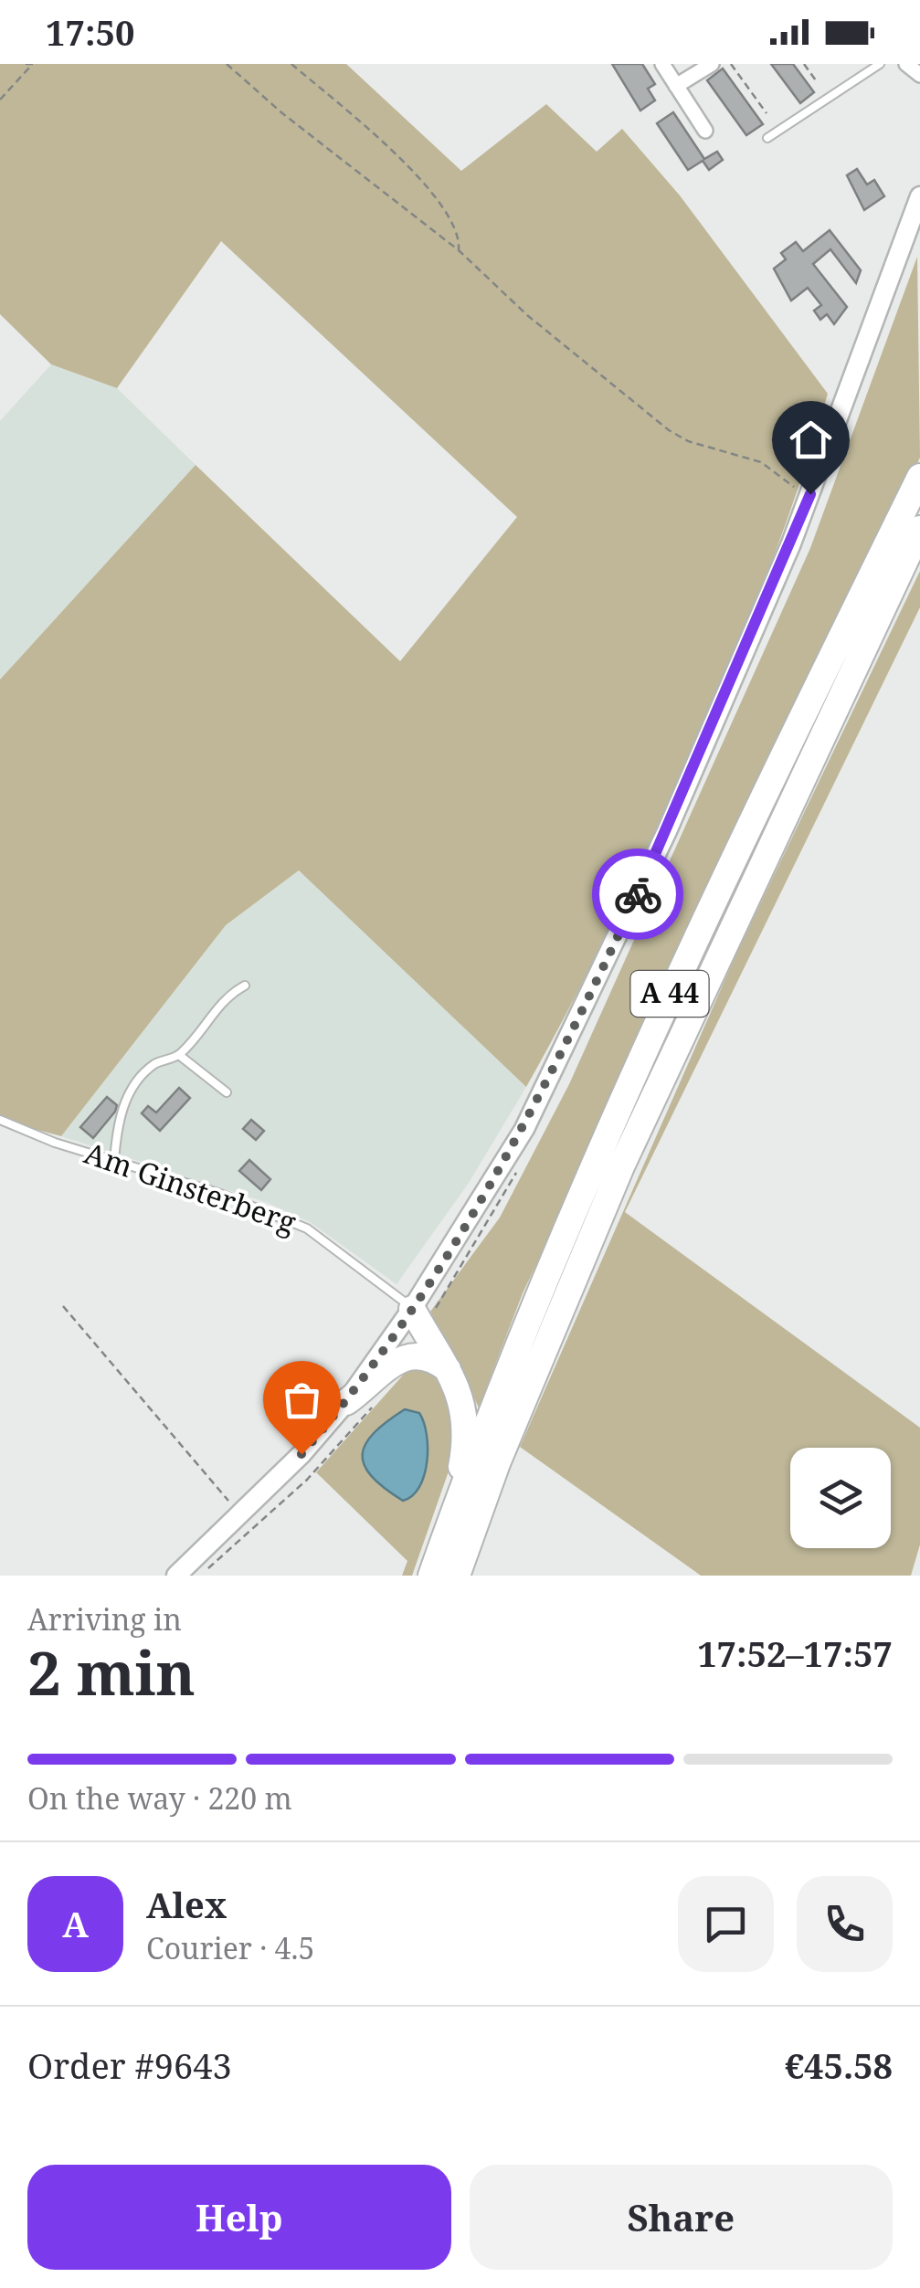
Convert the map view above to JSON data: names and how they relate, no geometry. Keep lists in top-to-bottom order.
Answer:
{
  "streets": {
    "highway": ["A 44"],
    "lane": ["Am Ginsterberg"]
  },
  "page": {
    "status": "17:50",
    "heading": ["2 min", "Arriving in", "17:52–17:57"],
    "panel": [
      "Alex",
      "Courier · 4.5",
      "Order #9643",
      "€45.58"
    ],
    "bar": "On the way · 220 m",
    "round": "A",
    "buttons": ["Help", "Share"]
  }
}
